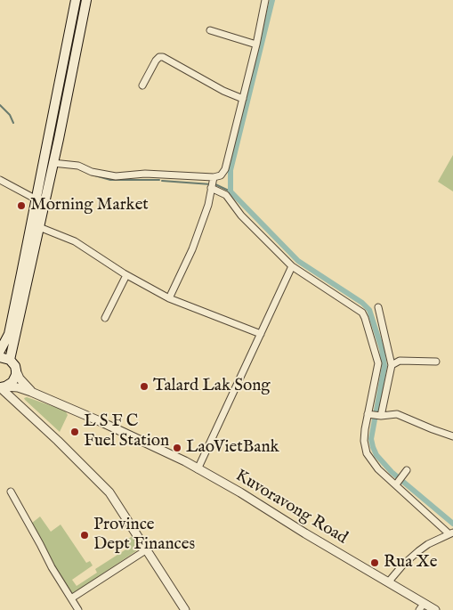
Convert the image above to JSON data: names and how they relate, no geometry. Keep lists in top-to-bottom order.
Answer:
{
  "streets": {
    "street": ["Kuvoravong Road"]
  },
  "places": [
    "Morning Market",
    "Talard Lak Song",
    "L S F C Fuel Station",
    "LaoVietBank",
    "Province Dept Finances",
    "Rua Xe"
  ]
}
